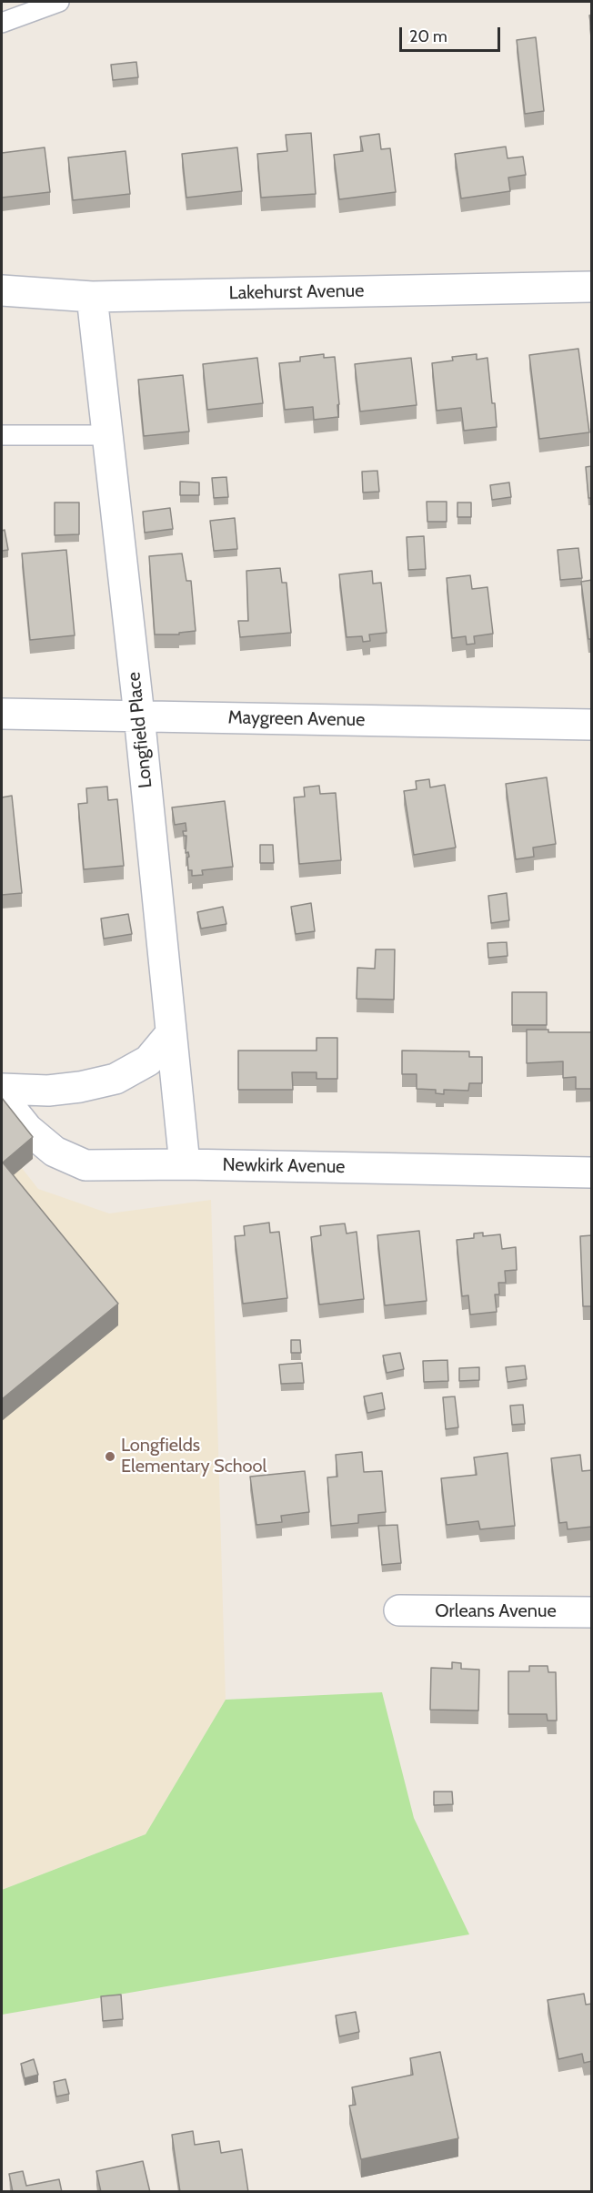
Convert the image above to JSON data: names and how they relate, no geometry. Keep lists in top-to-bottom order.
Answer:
{
  "streets": {
    "street": [
      "Lakehurst Avenue",
      "Maygreen Avenue",
      "Longfield Place",
      "Newkirk Avenue",
      "Orleans Avenue"
    ]
  },
  "crossings": [
    ["Lakehurst Avenue", "Longfield Place"],
    ["Maygreen Avenue", "Longfield Place"],
    ["Longfield Place", "Newkirk Avenue"]
  ],
  "places": ["Longfields Elementary School"],
  "scale_bar": "20 m"
}
